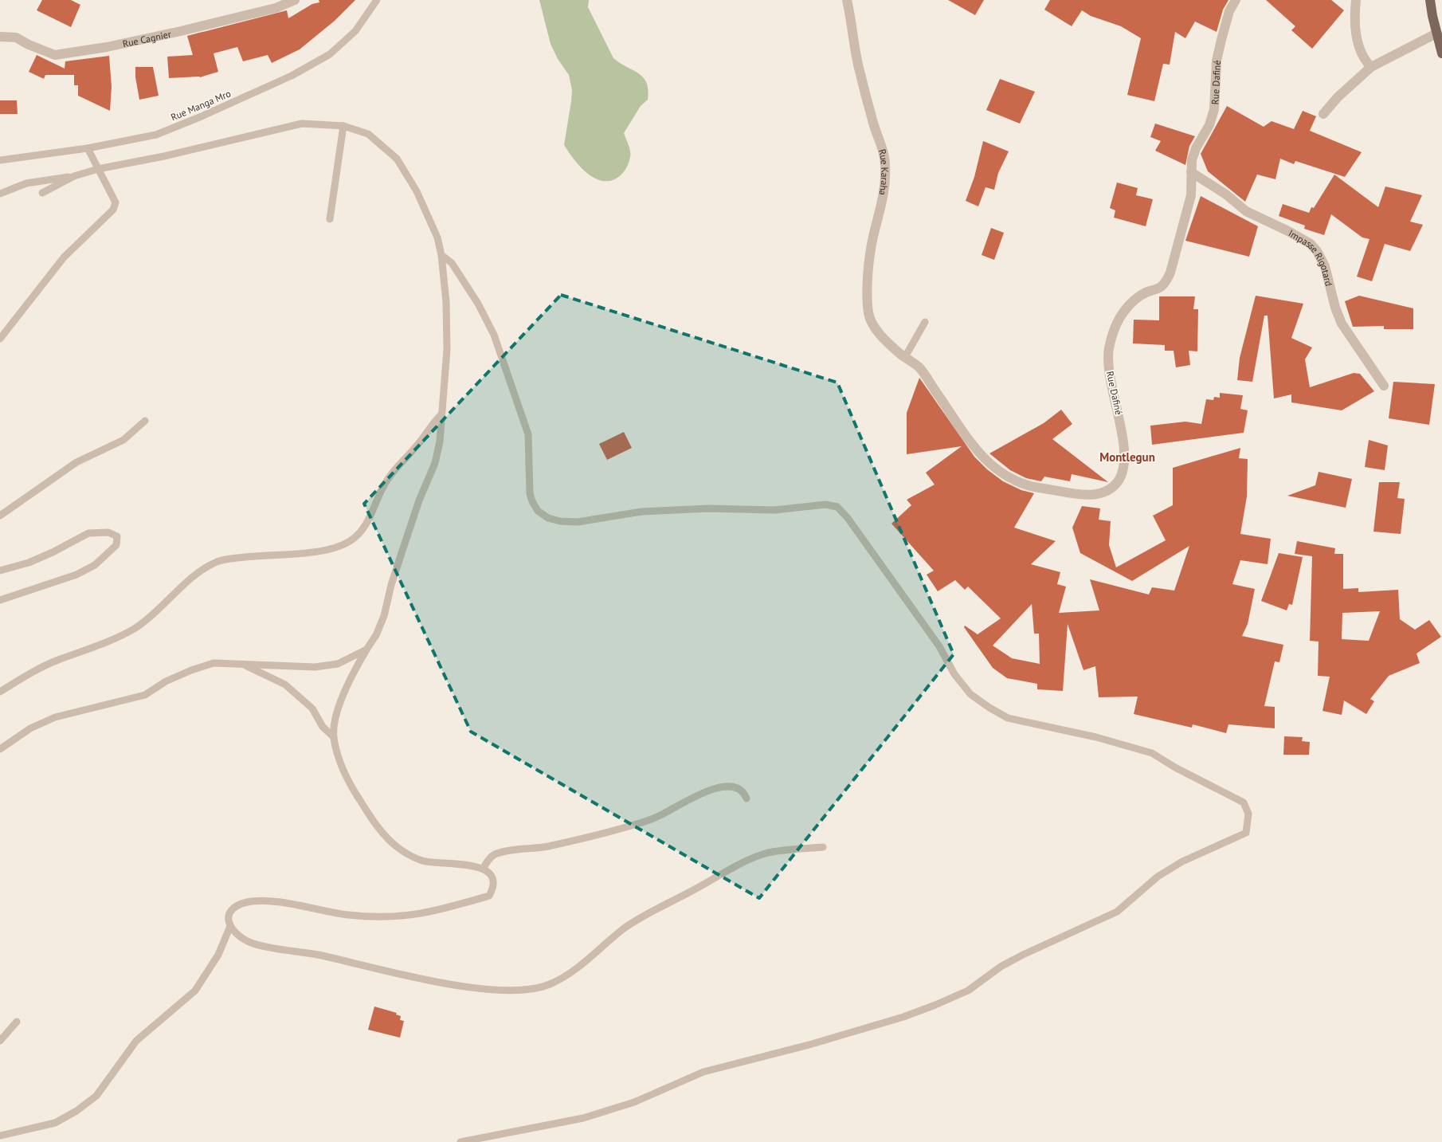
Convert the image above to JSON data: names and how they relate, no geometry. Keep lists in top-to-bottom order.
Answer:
{
  "streets": {
    "street": [
      "Rue Cagnier",
      "Rue Dafiné",
      "Rue Karaha",
      "Impasse Rigotard"
    ],
    "lane": ["Rue Manga Mro"]
  },
  "crossings": [
    ["Rue Dafiné", "Rue Karaha"],
    ["Rue Dafiné", "Impasse Rigotard"]
  ],
  "districts": ["Montlegun"]
}
